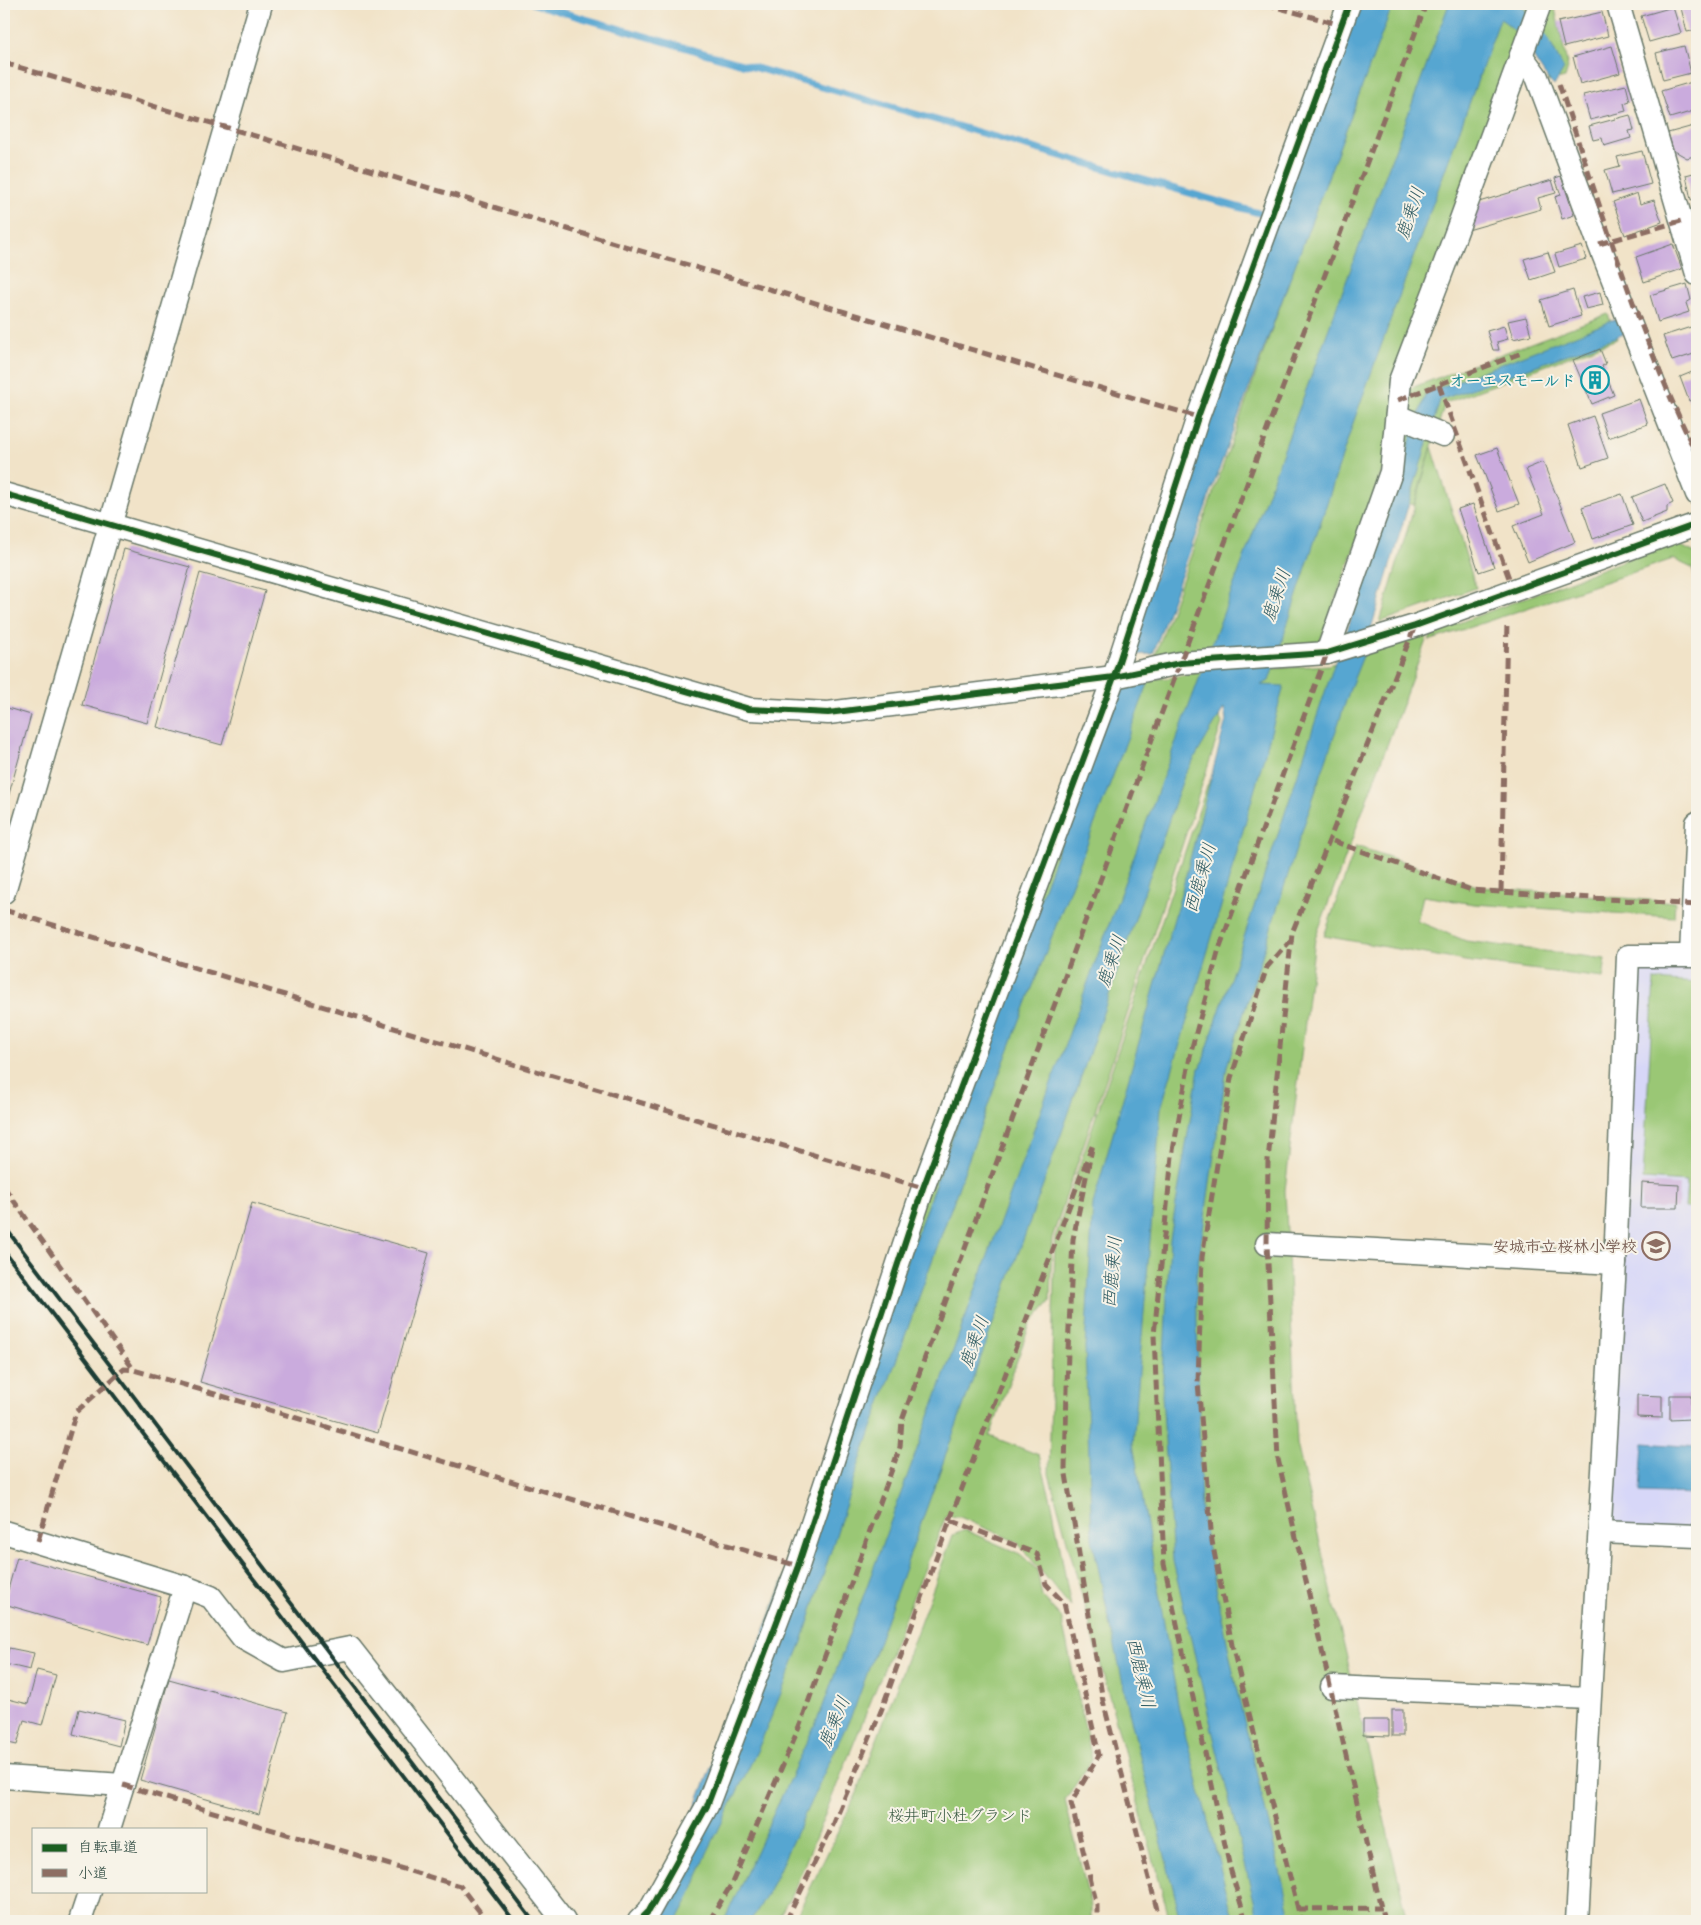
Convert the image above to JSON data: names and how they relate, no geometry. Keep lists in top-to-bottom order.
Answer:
{
  "water": ["鹿乗川", "西鹿乗川"],
  "parks": ["桜井町小杜グランド"],
  "places": {
    "building": ["オーエスモールド"],
    "school or university": ["安城市立桜林小学校"]
  },
  "legend": ["自転車道", "小道"]
}
